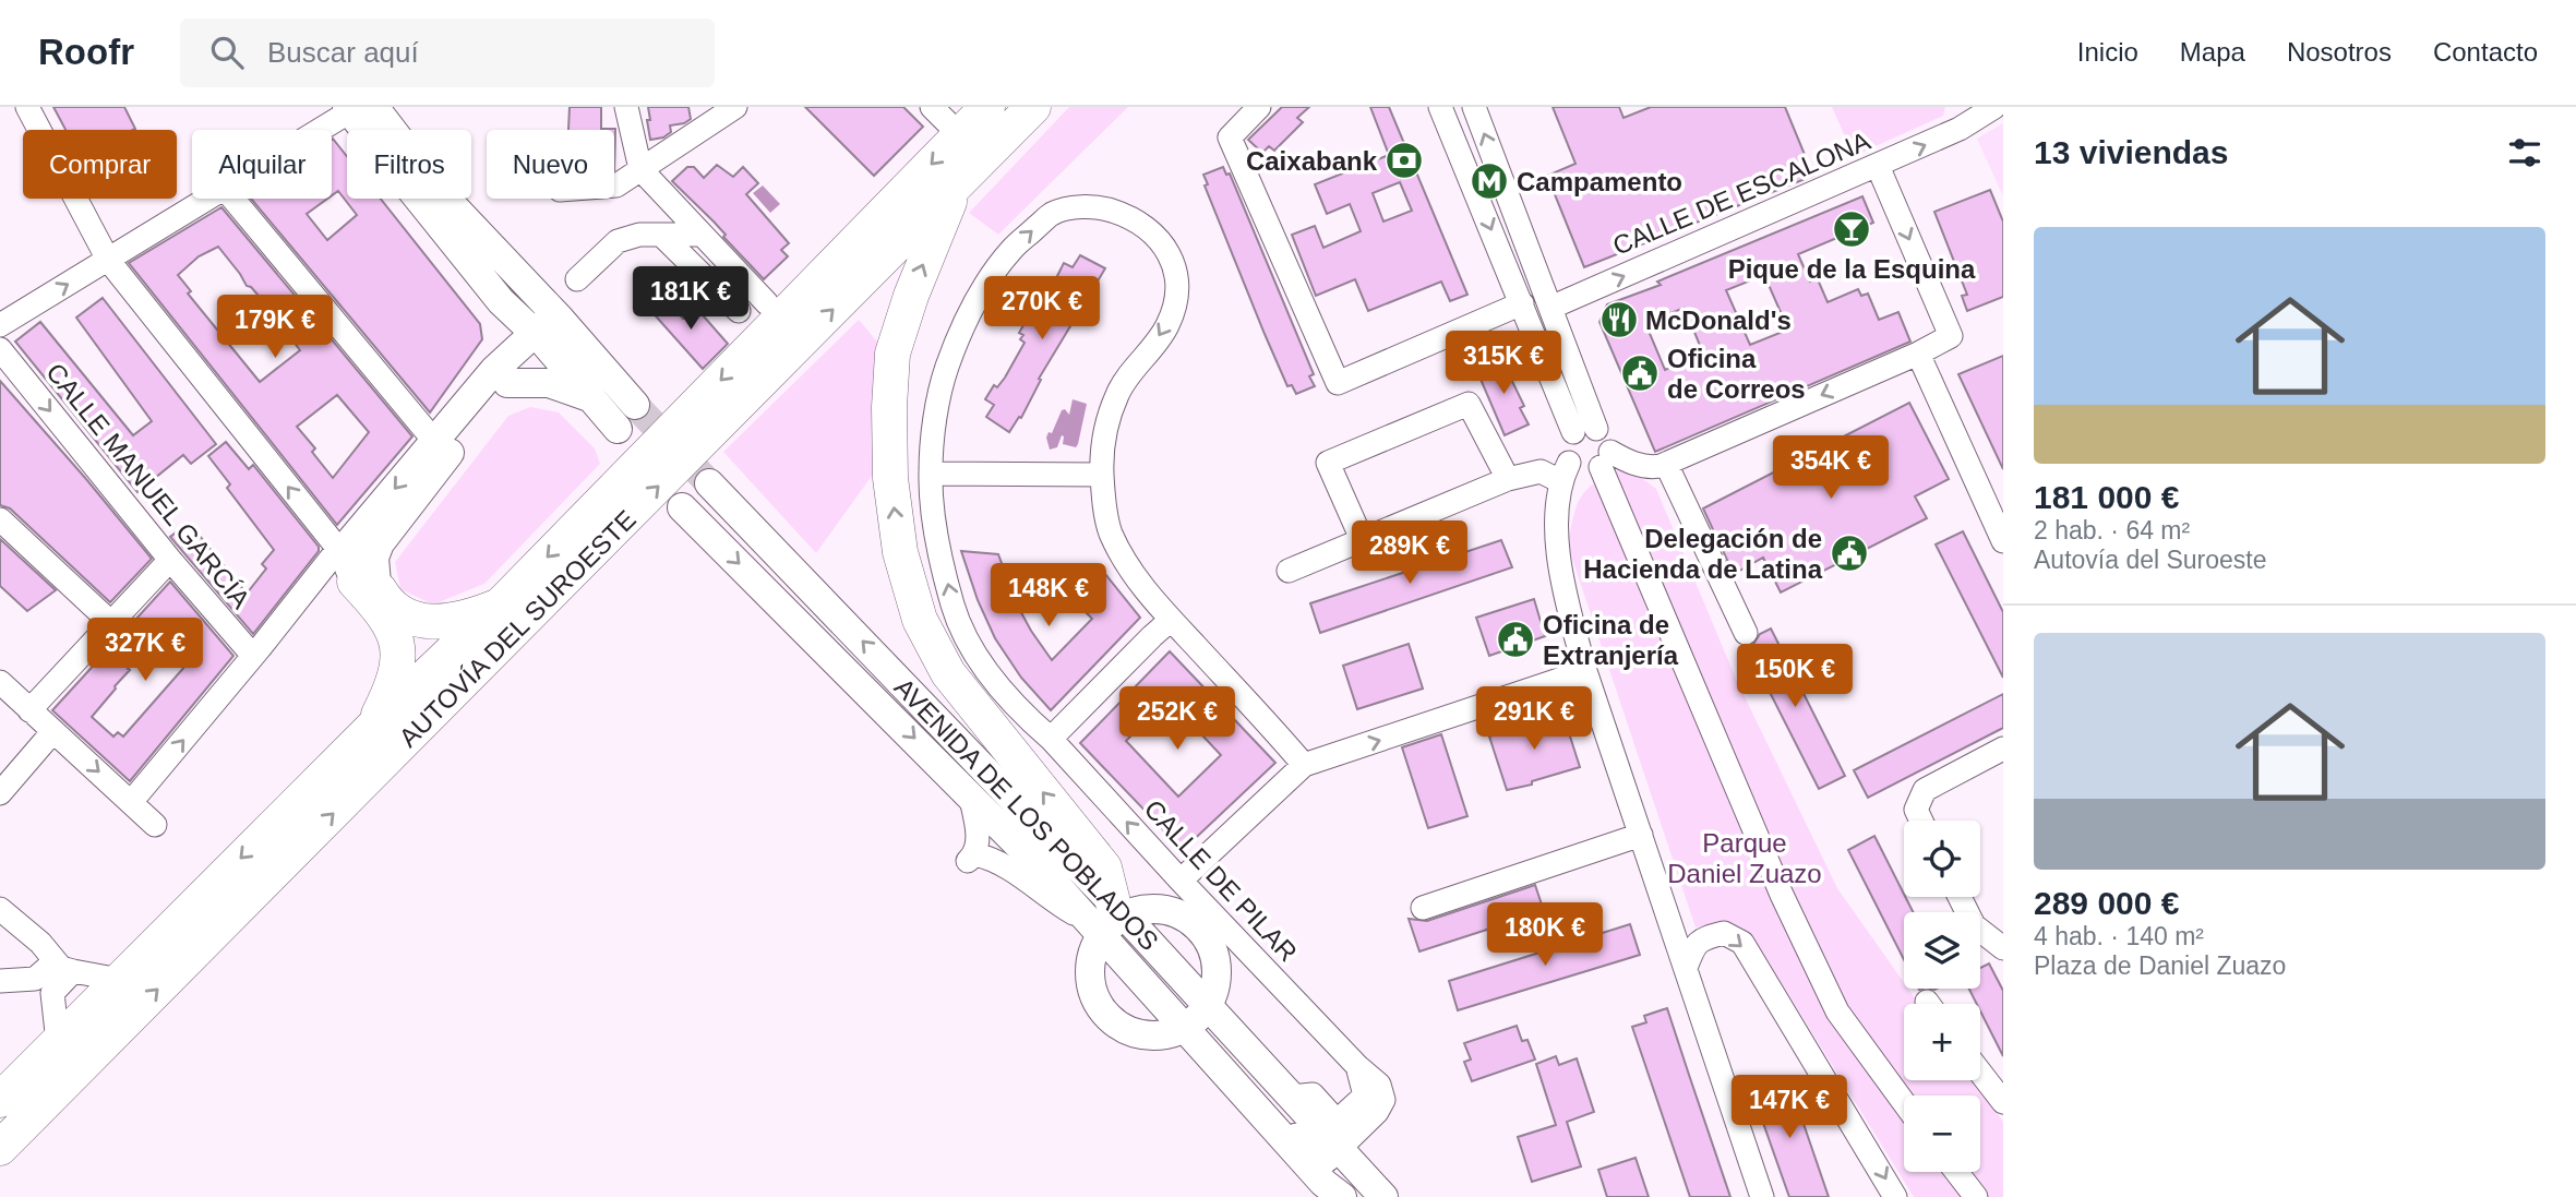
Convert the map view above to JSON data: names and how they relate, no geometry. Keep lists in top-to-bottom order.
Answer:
{
  "streets": {
    "highway": ["AUTOVÍA DEL SUROESTE"],
    "main road": ["AVENIDA DE LOS POBLADOS"],
    "street": ["CALLE DE ESCALONA", "CALLE MANUEL GARCÍA", "CALLE DE PILAR"]
  },
  "crossings": [
    ["AVENIDA DE LOS POBLADOS", "CALLE DE PILAR"]
  ],
  "parks": ["Parque Daniel Zuazo"],
  "places": {
    "bank": ["Caixabank"],
    "metro station": ["Campamento"],
    "bar": ["Pique de la Esquina"],
    "restaurant": ["McDonald's"],
    "public building": ["Oficina de Correos", "Delegación de Hacienda de Latina", "Oficina de Extranjería"]
  },
  "page": {
    "header": "Roofr",
    "search": "Buscar aquí",
    "nav": [
      "Inicio",
      "Mapa",
      "Nosotros",
      "Contacto"
    ],
    "heading": "13 viviendas",
    "chip": [
      "Comprar",
      "Alquilar",
      "Filtros",
      "Nuevo"
    ],
    "list": [
      {
        "name": "181 000 €",
        "note": "2 hab. · 64 m² · Autovía del Suroeste"
      },
      {
        "name": "289 000 €",
        "note": "4 hab. · 140 m² · Plaza de Daniel Zuazo"
      }
    ],
    "price": [
      "181K €",
      "270K €",
      "179K €",
      "315K €",
      "354K €",
      "289K €",
      "148K €",
      "327K €",
      "150K €",
      "252K €",
      "291K €",
      "180K €",
      "147K €"
    ],
    "map_buttons": ["+", "−"]
  }
}
